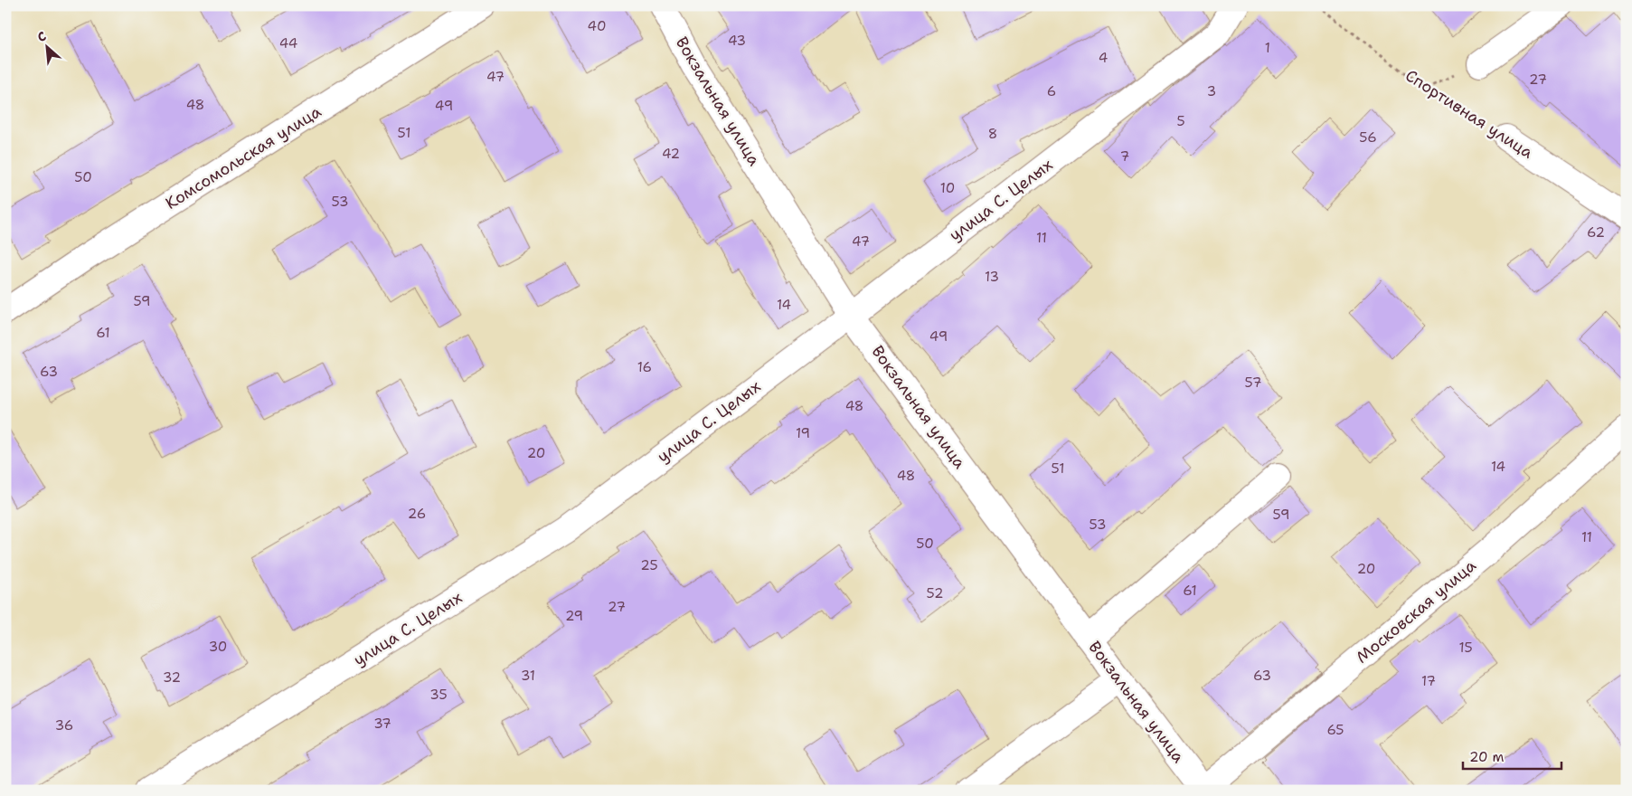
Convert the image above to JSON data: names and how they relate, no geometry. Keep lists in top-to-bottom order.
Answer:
{
  "streets": {
    "street": [
      "Вокзальная улица",
      "Спортивная улица",
      "Комсомольская улица",
      "улица С. Целых",
      "Московская улица"
    ]
  },
  "crossings": [
    ["Вокзальная улица", "улица С. Целых"],
    ["Вокзальная улица", "Московская улица"]
  ],
  "house_numbers": [
    "40",
    "43",
    "44",
    "1",
    "4",
    "47",
    "27",
    "6",
    "3",
    "48",
    "49",
    "5",
    "51",
    "8",
    "56",
    "42",
    "7",
    "50",
    "10",
    "53",
    "62",
    "11",
    "47",
    "13",
    "59",
    "14",
    "61",
    "49",
    "16",
    "63",
    "57",
    "48",
    "19",
    "20",
    "14",
    "51",
    "48",
    "26",
    "59",
    "53",
    "11",
    "50",
    "25",
    "20",
    "61",
    "52",
    "27",
    "29",
    "30",
    "15",
    "31",
    "63",
    "32",
    "17",
    "35",
    "37",
    "36",
    "65"
  ],
  "scale_bar": "20 m",
  "north": "top left"
}
